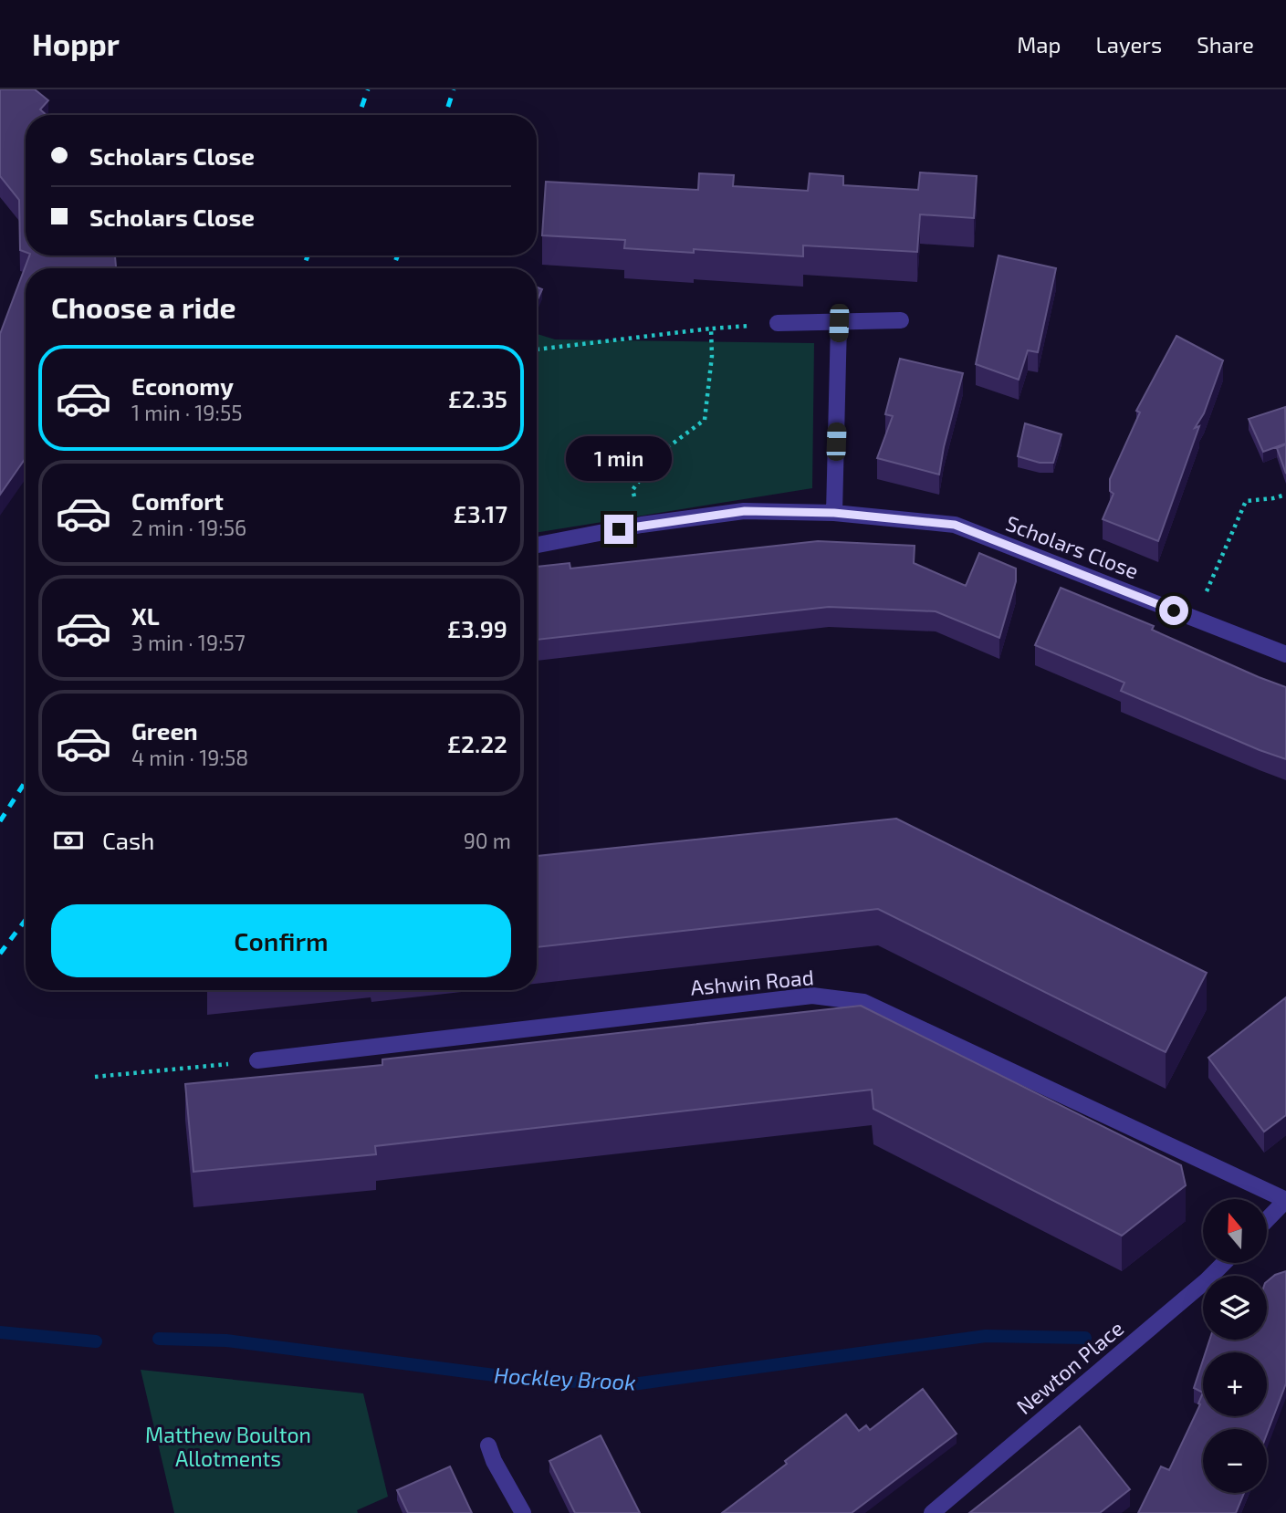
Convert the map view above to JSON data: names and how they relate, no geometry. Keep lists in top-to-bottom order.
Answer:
{
  "streets": {
    "street": ["Scholars Close", "Ashwin Road", "Newton Place"]
  },
  "water": ["Hockley Brook"],
  "parks": ["Matthew Boulton Allotments"],
  "north": "top",
  "page": {
    "header": "Hoppr",
    "nav": ["Map", "Layers", "Share"],
    "banner": ["Scholars Close", "Scholars Close"],
    "heading": "Choose a ride",
    "list": [
      {
        "name": "Economy",
        "note": "1 min · 19:55",
        "value": "£2.35"
      },
      {
        "name": "Comfort",
        "note": "2 min · 19:56",
        "value": "£3.17"
      },
      {
        "name": "XL",
        "note": "3 min · 19:57",
        "value": "£3.99"
      },
      {
        "name": "Green",
        "note": "4 min · 19:58",
        "value": "£2.22"
      }
    ],
    "bubble": "1 min",
    "pay": ["Cash", "90 m"],
    "buttons": "Confirm",
    "map_buttons": ["+", "−"]
  }
}
